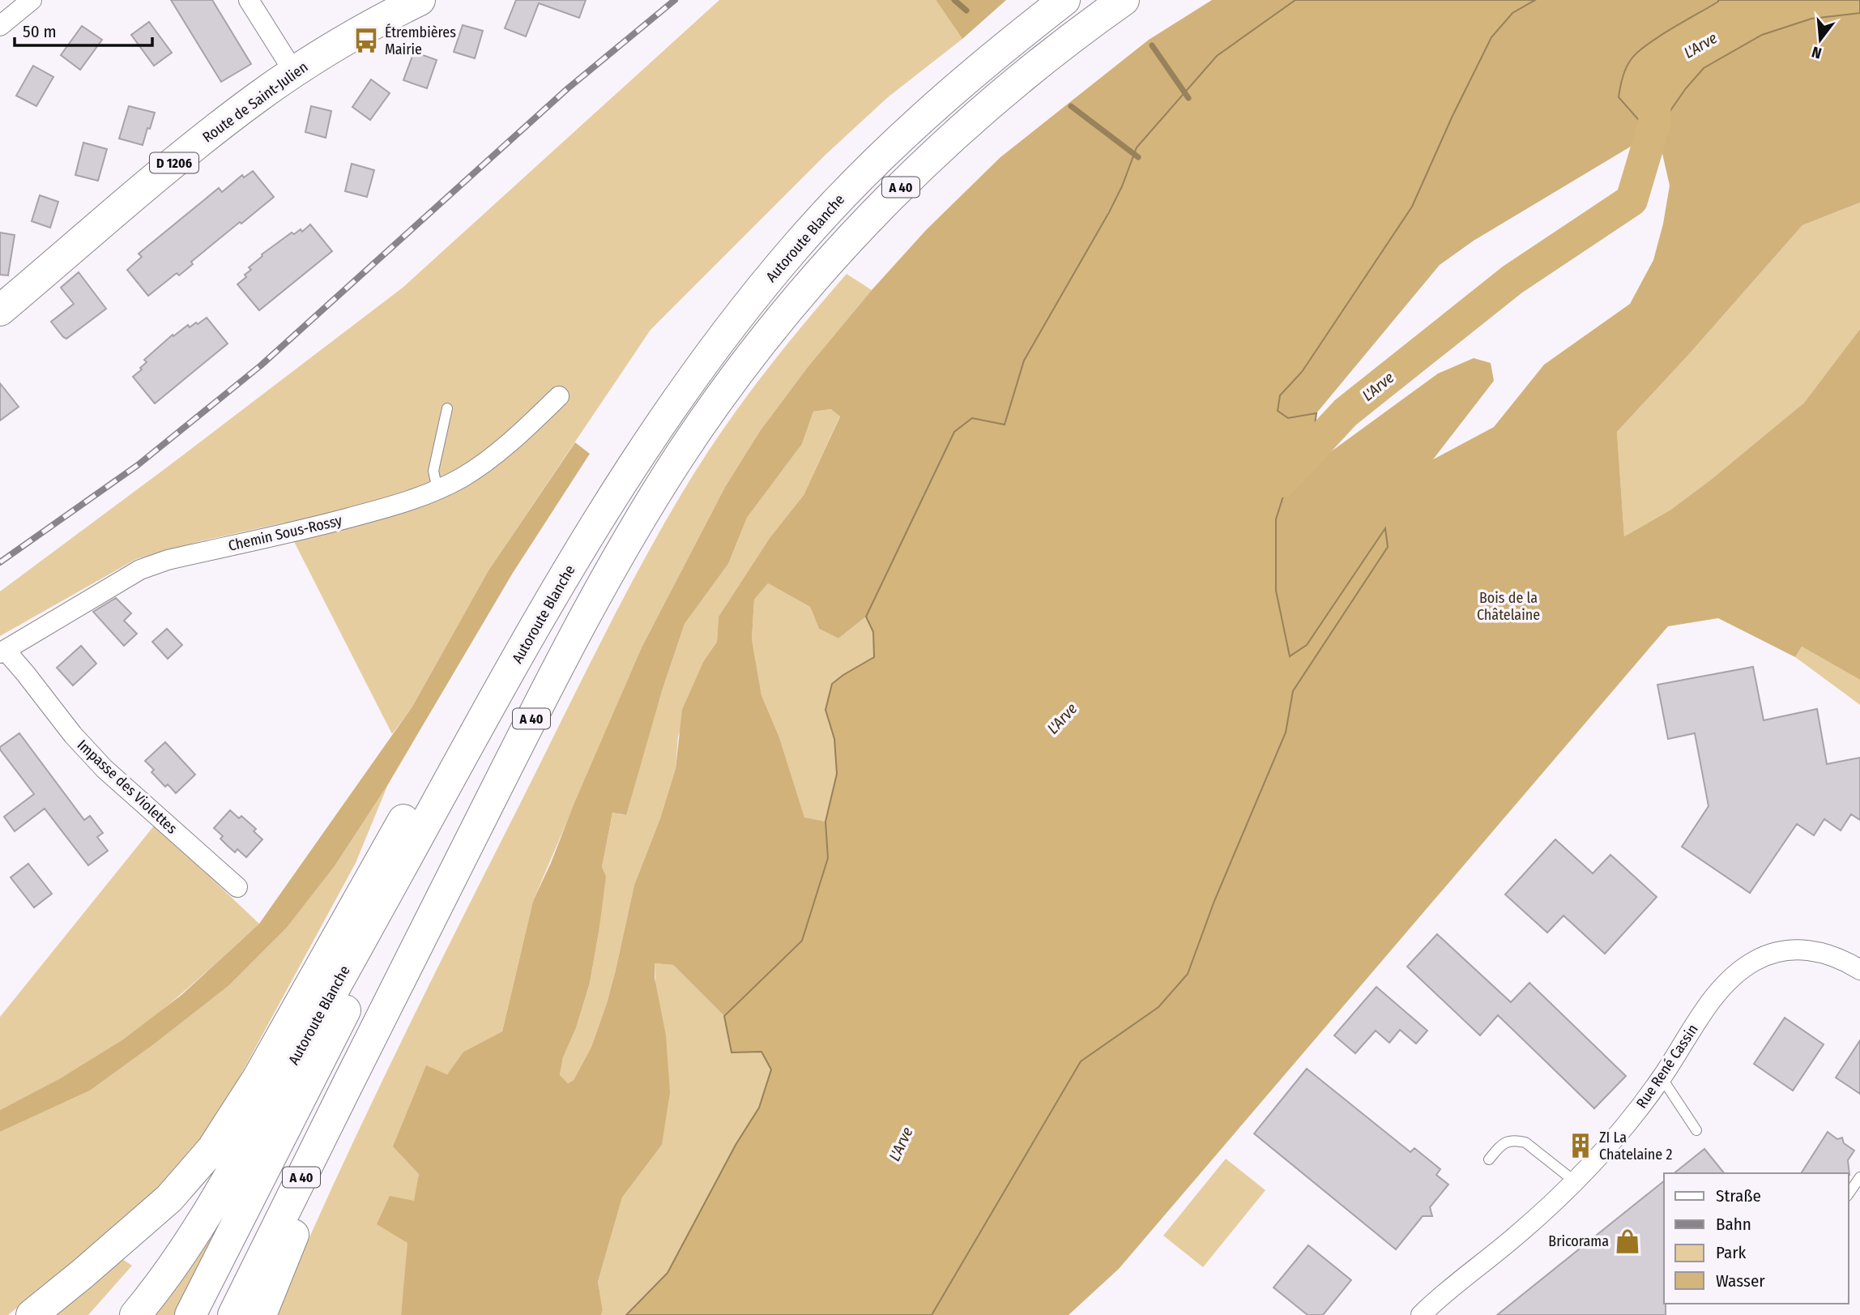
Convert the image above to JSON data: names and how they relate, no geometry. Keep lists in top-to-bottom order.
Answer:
{
  "streets": {
    "main road": [
      "Route de Saint-Julien",
      "D 1206",
      "A 40",
      "Autoroute Blanche"
    ],
    "street": ["Chemin Sous-Rossy", "Impasse des Violettes", "Rue René Cassin"]
  },
  "crossings": [
    ["Chemin Sous-Rossy", "Impasse des Violettes"]
  ],
  "water": ["L'Arve"],
  "parks": ["Bois de la Châtelaine"],
  "places": {
    "bus stop": ["Étrembières Mairie"],
    "building": ["ZI La Chatelaine 2"],
    "shop": ["Bricorama"]
  },
  "legend": [
    "Straße",
    "Bahn",
    "Park",
    "Wasser"
  ],
  "scale_bar": "50 m",
  "north": "bottom"
}
